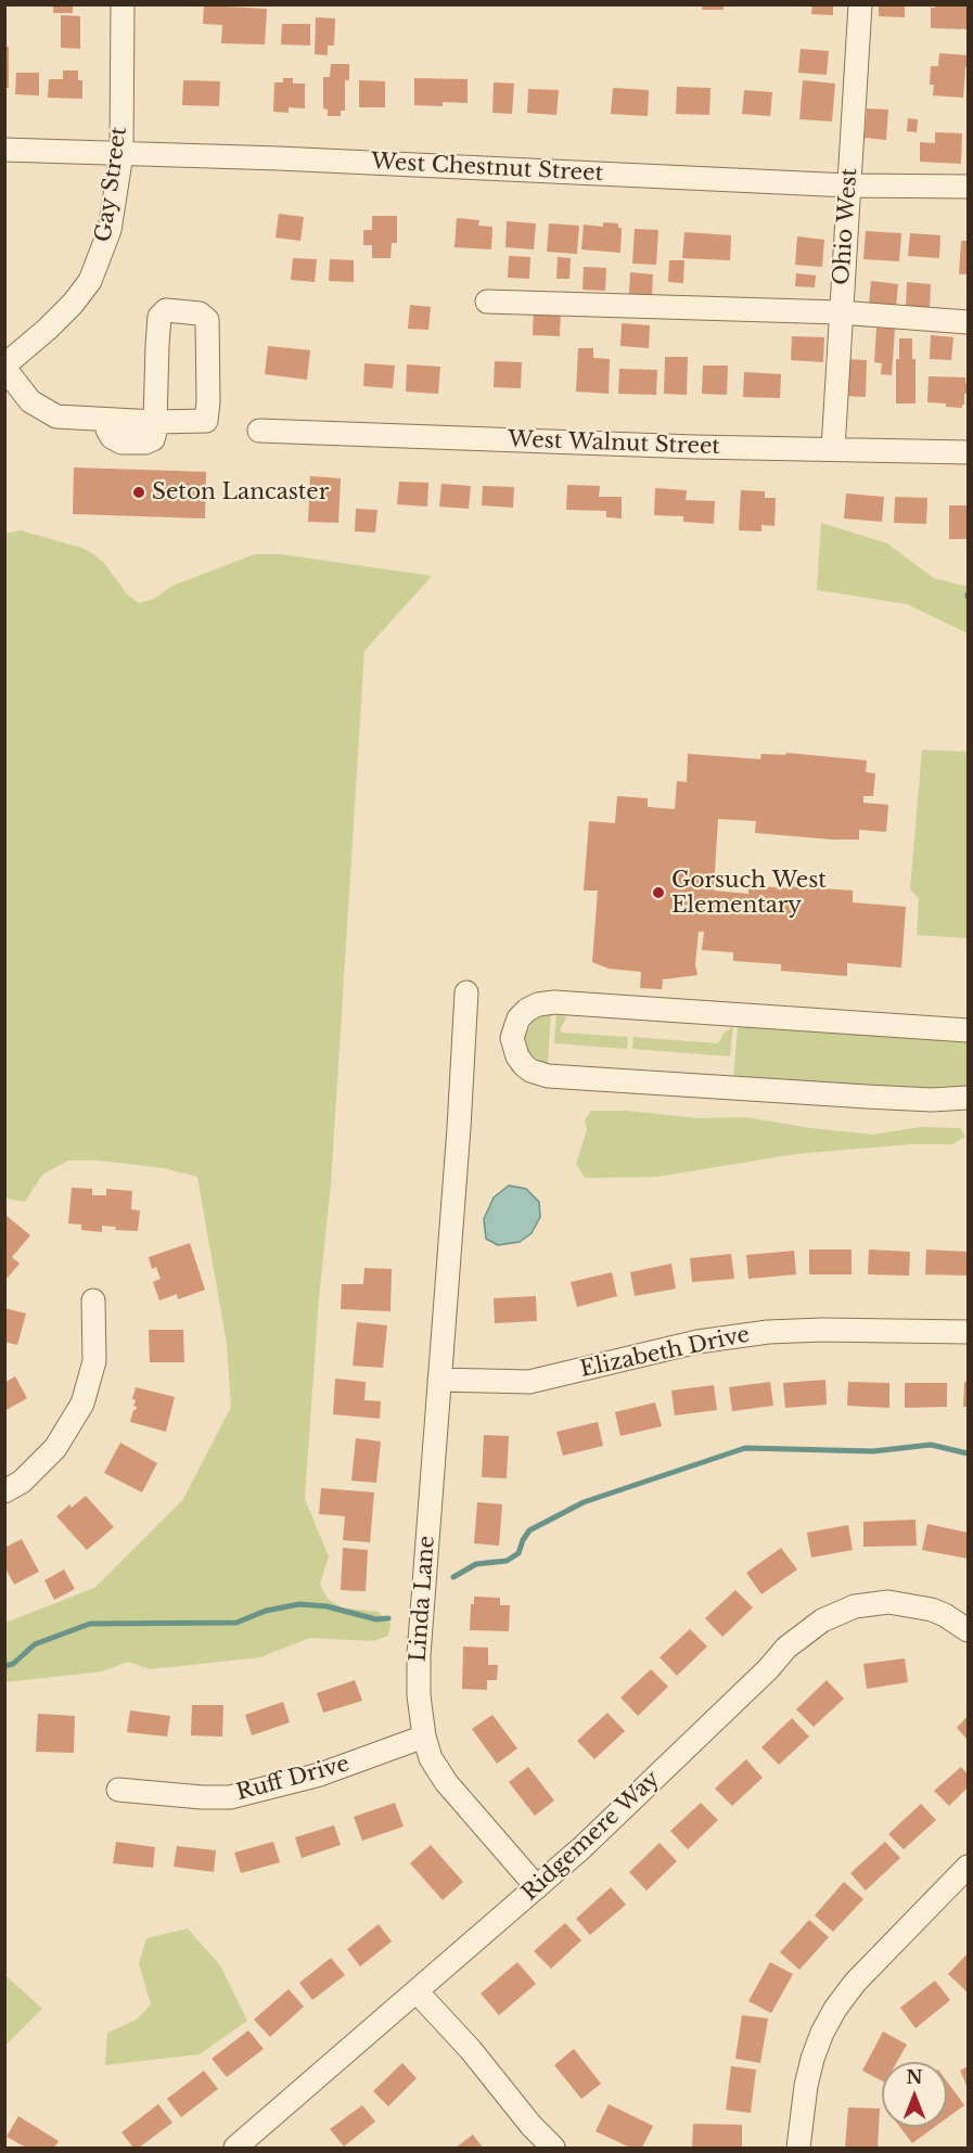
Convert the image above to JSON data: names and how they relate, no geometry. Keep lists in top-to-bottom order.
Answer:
{
  "streets": {
    "street": [
      "West Chestnut Street",
      "Gay Street",
      "Ohio West",
      "West Walnut Street",
      "Elizabeth Drive",
      "Linda Lane",
      "Ruff Drive",
      "Ridgemere Way"
    ]
  },
  "crossings": [
    ["West Chestnut Street", "Gay Street"],
    ["West Chestnut Street", "Ohio West"],
    ["Ohio West", "West Walnut Street"],
    ["Elizabeth Drive", "Linda Lane"],
    ["Linda Lane", "Ruff Drive"],
    ["Linda Lane", "Ridgemere Way"]
  ],
  "places": ["Seton Lancaster", "Gorsuch West Elementary"],
  "north": "top"
}
